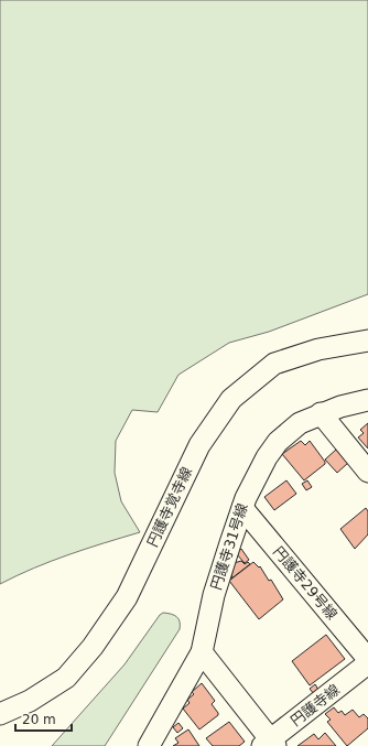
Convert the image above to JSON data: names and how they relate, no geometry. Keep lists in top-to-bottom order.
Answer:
{
  "streets": {
    "street": [
      "円護寺覚寺線",
      "円護寺31号線",
      "円護寺29号線",
      "円護寺線"
    ]
  },
  "crossings": [
    ["円護寺31号線", "円護寺29号線"]
  ],
  "scale_bar": "20 m"
}
